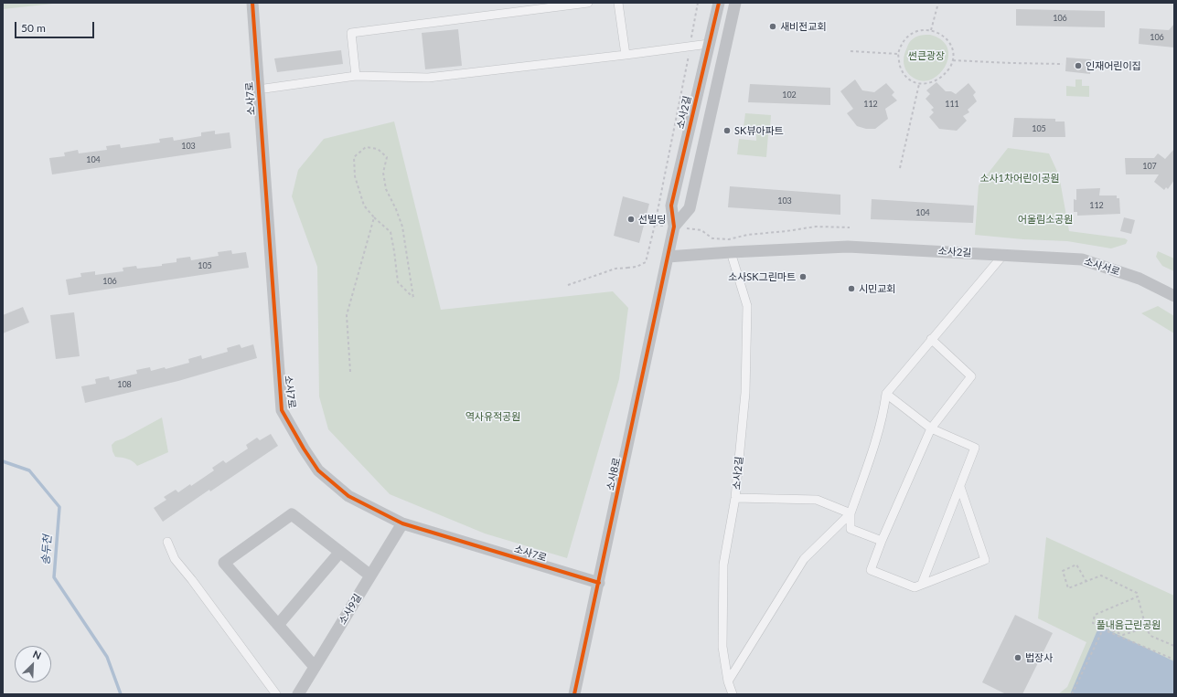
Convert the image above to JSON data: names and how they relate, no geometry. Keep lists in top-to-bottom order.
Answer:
{
  "streets": {
    "street": [
      "소사7로",
      "소사2길",
      "소사서로",
      "소사8로",
      "소사9길"
    ]
  },
  "crossings": [
    ["소사7로", "소사8로"],
    ["소사7로", "소사9길"],
    ["소사2길", "소사서로"],
    ["소사2길", "소사8로"]
  ],
  "water": ["송두천"],
  "parks": [
    "썬큰광장",
    "소사1차어린이공원",
    "어울림소공원",
    "역사유적공원",
    "풀내음근린공원"
  ],
  "places": [
    "새비전교회",
    "인재어린이집",
    "SK뷰아파트",
    "선빌딩",
    "소사SK그린마트",
    "시민교회",
    "법장사"
  ],
  "house_numbers": [
    "106",
    "106",
    "102",
    "112",
    "111",
    "105",
    "103",
    "104",
    "107",
    "103",
    "112",
    "104",
    "105",
    "106",
    "108"
  ],
  "scale_bar": "50 m",
  "north": "top right"
}
